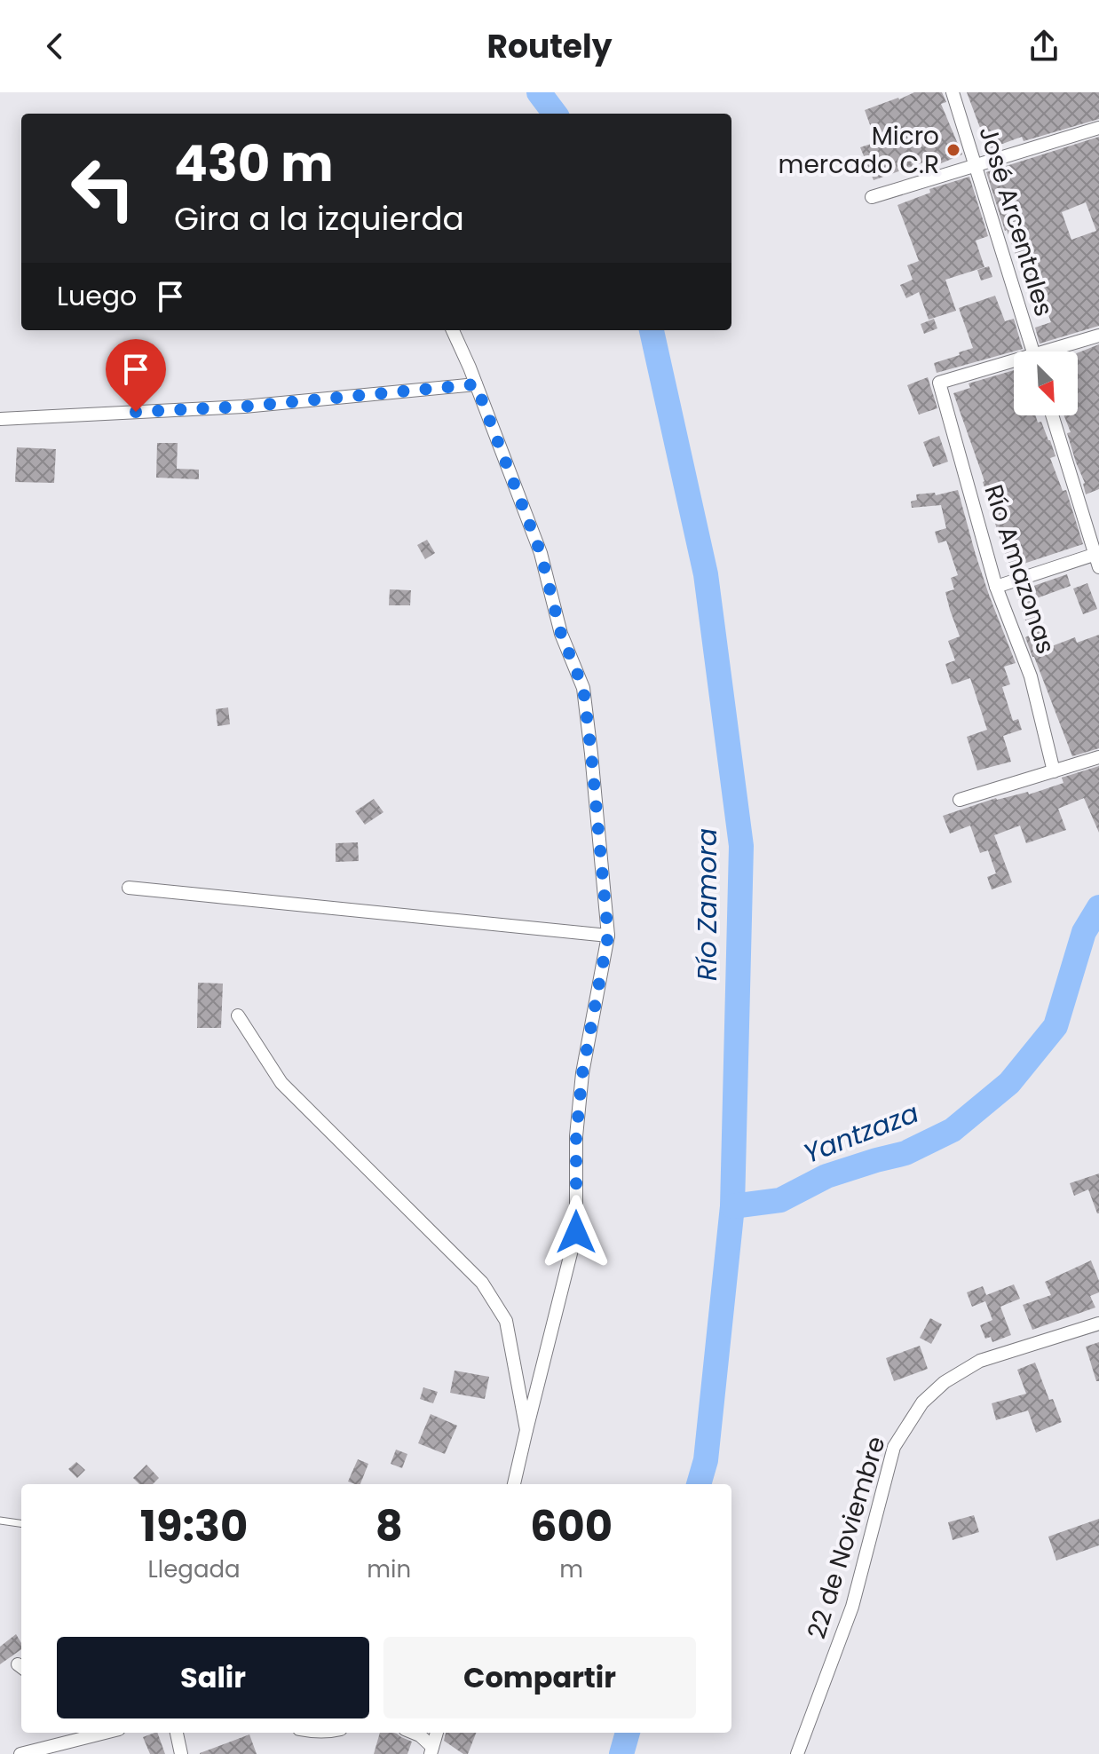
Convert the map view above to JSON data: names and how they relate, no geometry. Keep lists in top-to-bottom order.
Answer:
{
  "streets": {
    "street": ["José Arcentales", "Río Amazonas", "22 de Noviembre"]
  },
  "water": ["Río Zamora", "Yantzaza"],
  "places": ["Micro mercado C.R"],
  "north": "bottom right",
  "page": {
    "header": "Routely",
    "turn": ["430 m", "Gira a la izquierda"],
    "then": "Luego",
    "eta": [
      "19:30",
      "Llegada",
      "8",
      "min",
      "600",
      "m"
    ],
    "buttons": ["Salir", "Compartir"]
  }
}
